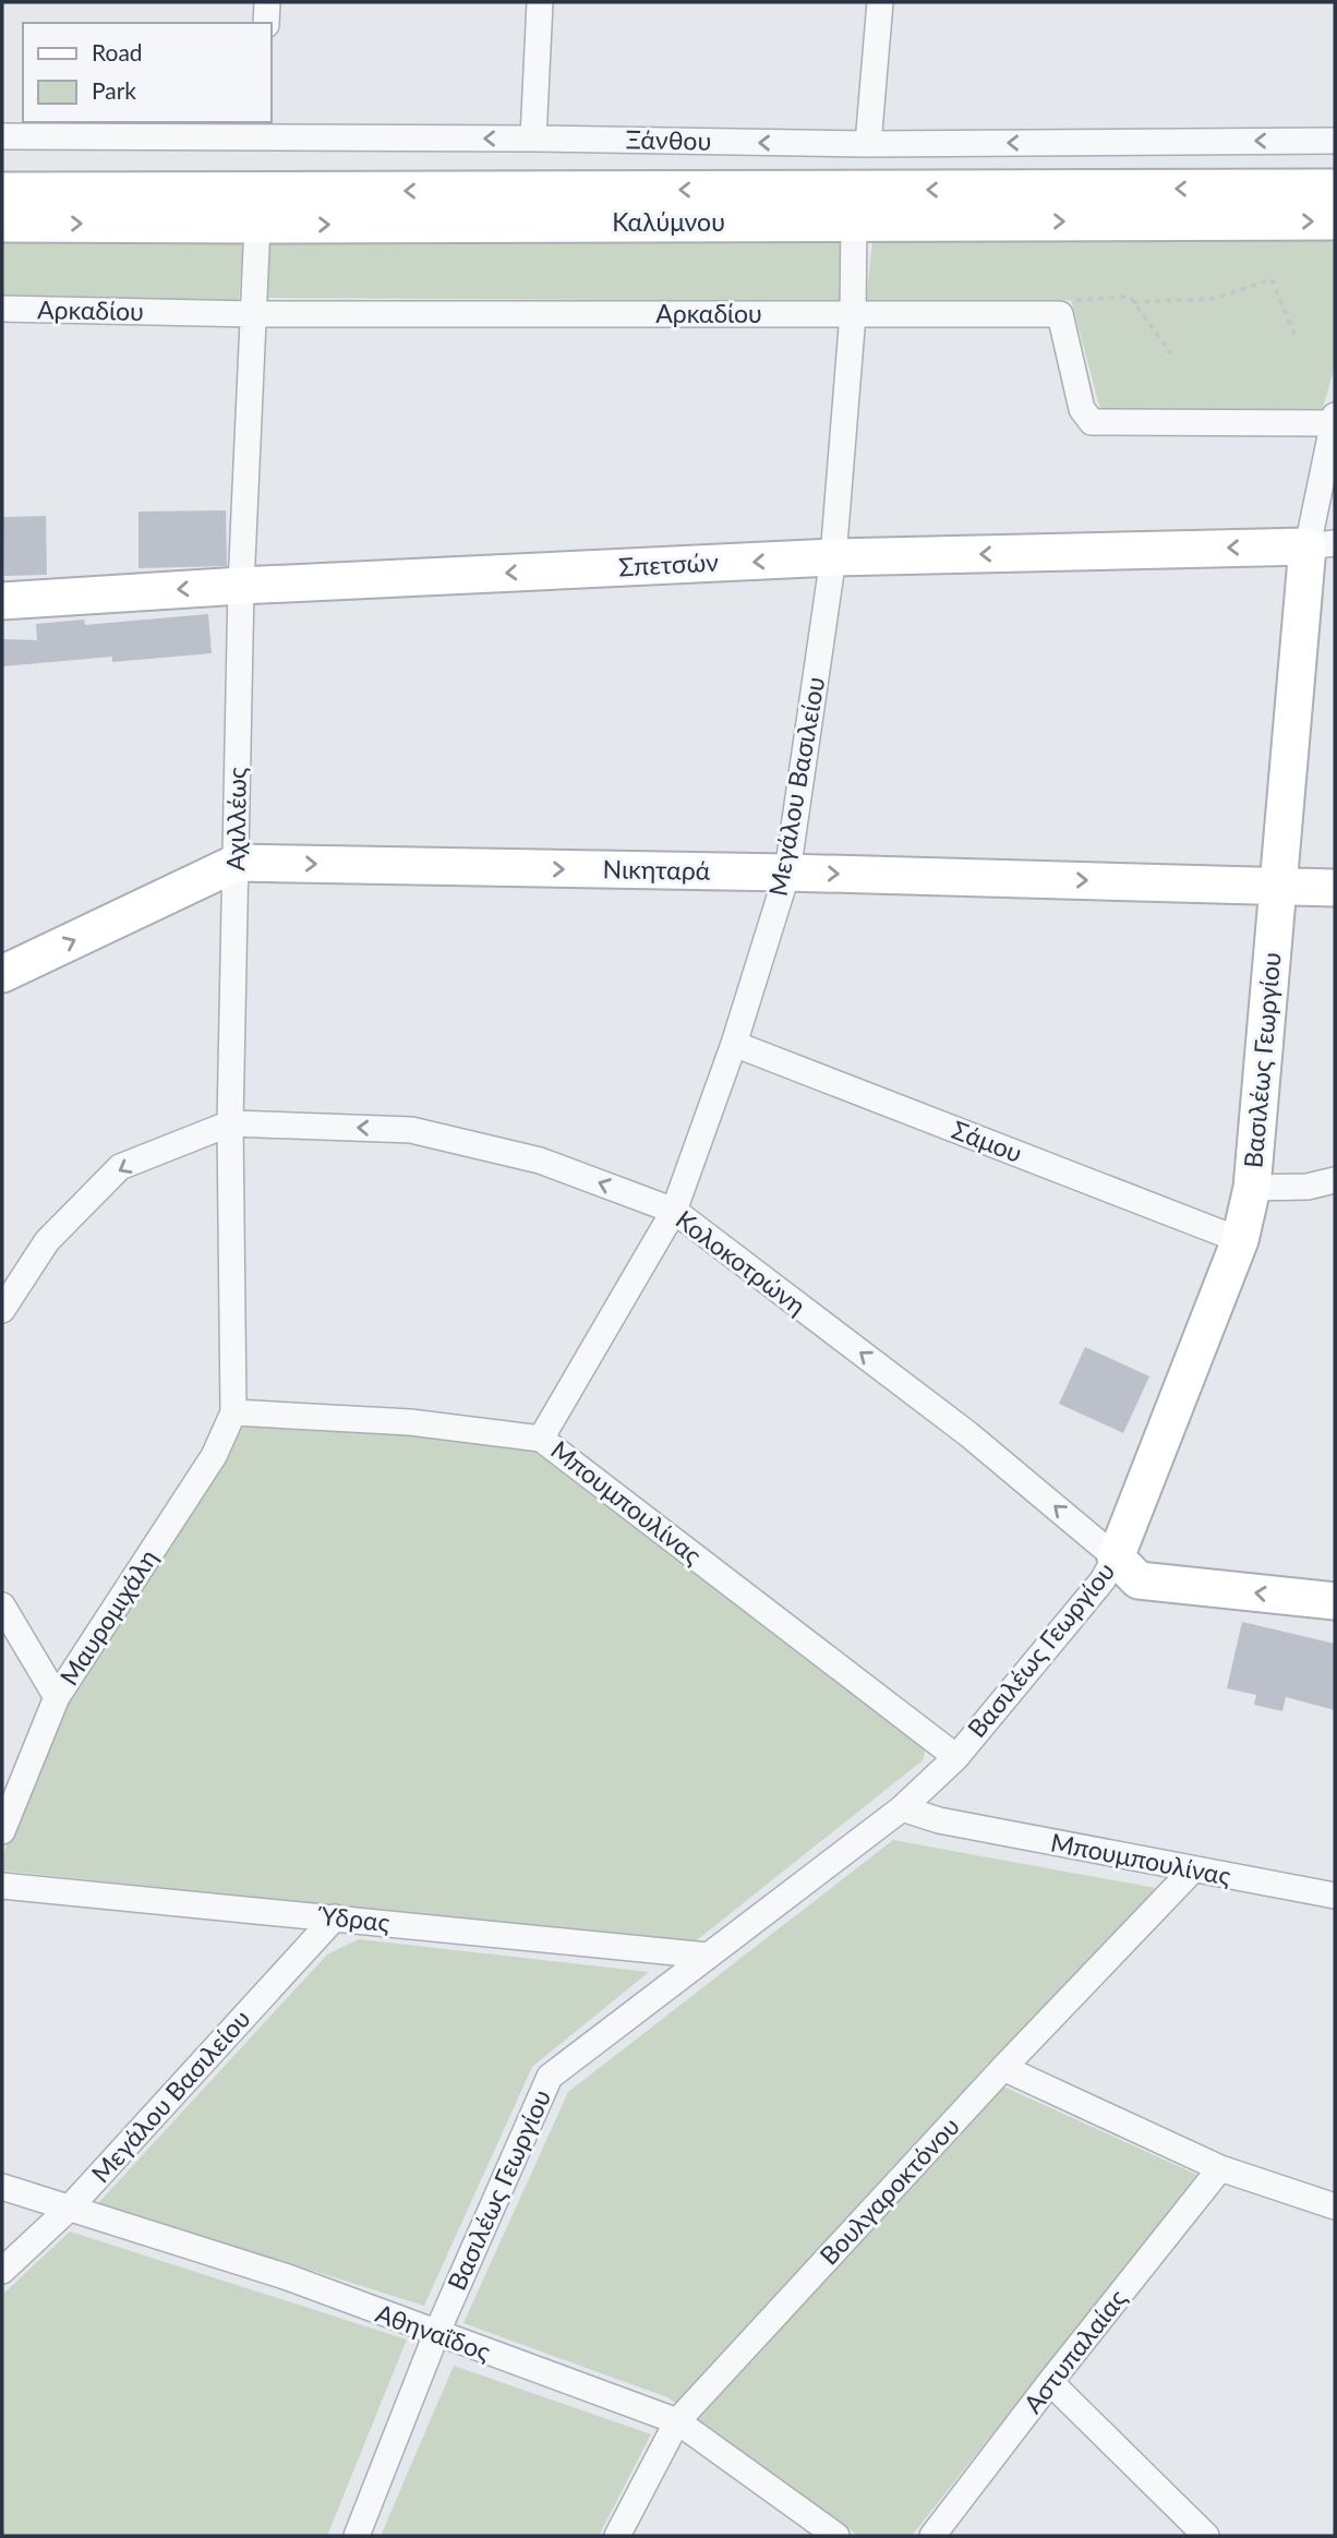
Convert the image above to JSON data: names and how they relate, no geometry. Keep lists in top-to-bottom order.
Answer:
{
  "streets": {
    "street": [
      "Ξάνθου",
      "Καλύμνου",
      "Αρκαδίου",
      "Σπετσών",
      "Μεγάλου Βασιλείου",
      "Αχιλλέως",
      "Νικηταρά",
      "Βασιλέως Γεωργίου",
      "Σάμου",
      "Κολοκοτρώνη",
      "Μπουμπουλίνας",
      "Μαυρομιχάλη",
      "Ύδρας",
      "Βουλγαροκτόνου",
      "Αθηναΐδος",
      "Αστυπαλαίας"
    ]
  },
  "crossings": [
    ["Καλύμνου", "Μεγάλου Βασιλείου"],
    ["Καλύμνου", "Αχιλλέως"],
    ["Αρκαδίου", "Μεγάλου Βασιλείου"],
    ["Αρκαδίου", "Αχιλλέως"],
    ["Σπετσών", "Μεγάλου Βασιλείου"],
    ["Σπετσών", "Αχιλλέως"],
    ["Σπετσών", "Βασιλέως Γεωργίου"],
    ["Μεγάλου Βασιλείου", "Νικηταρά"],
    ["Μεγάλου Βασιλείου", "Σάμου"],
    ["Μεγάλου Βασιλείου", "Κολοκοτρώνη"],
    ["Μεγάλου Βασιλείου", "Μπουμπουλίνας"],
    ["Μεγάλου Βασιλείου", "Ύδρας"],
    ["Μεγάλου Βασιλείου", "Αθηναΐδος"],
    ["Αχιλλέως", "Νικηταρά"],
    ["Αχιλλέως", "Κολοκοτρώνη"],
    ["Αχιλλέως", "Μπουμπουλίνας"],
    ["Αχιλλέως", "Μαυρομιχάλη"],
    ["Νικηταρά", "Βασιλέως Γεωργίου"],
    ["Βασιλέως Γεωργίου", "Σάμου"],
    ["Βασιλέως Γεωργίου", "Κολοκοτρώνη"],
    ["Βασιλέως Γεωργίου", "Μπουμπουλίνας"],
    ["Βασιλέως Γεωργίου", "Ύδρας"],
    ["Βασιλέως Γεωργίου", "Αθηναΐδος"],
    ["Μπουμπουλίνας", "Μαυρομιχάλη"],
    ["Μπουμπουλίνας", "Βουλγαροκτόνου"],
    ["Βουλγαροκτόνου", "Αθηναΐδος"]
  ],
  "one_way": [
    "Ξάνθου",
    "Σπετσών",
    "Νικηταρά",
    "Κολοκοτρώνη"
  ],
  "legend": ["Road", "Park"]
}
